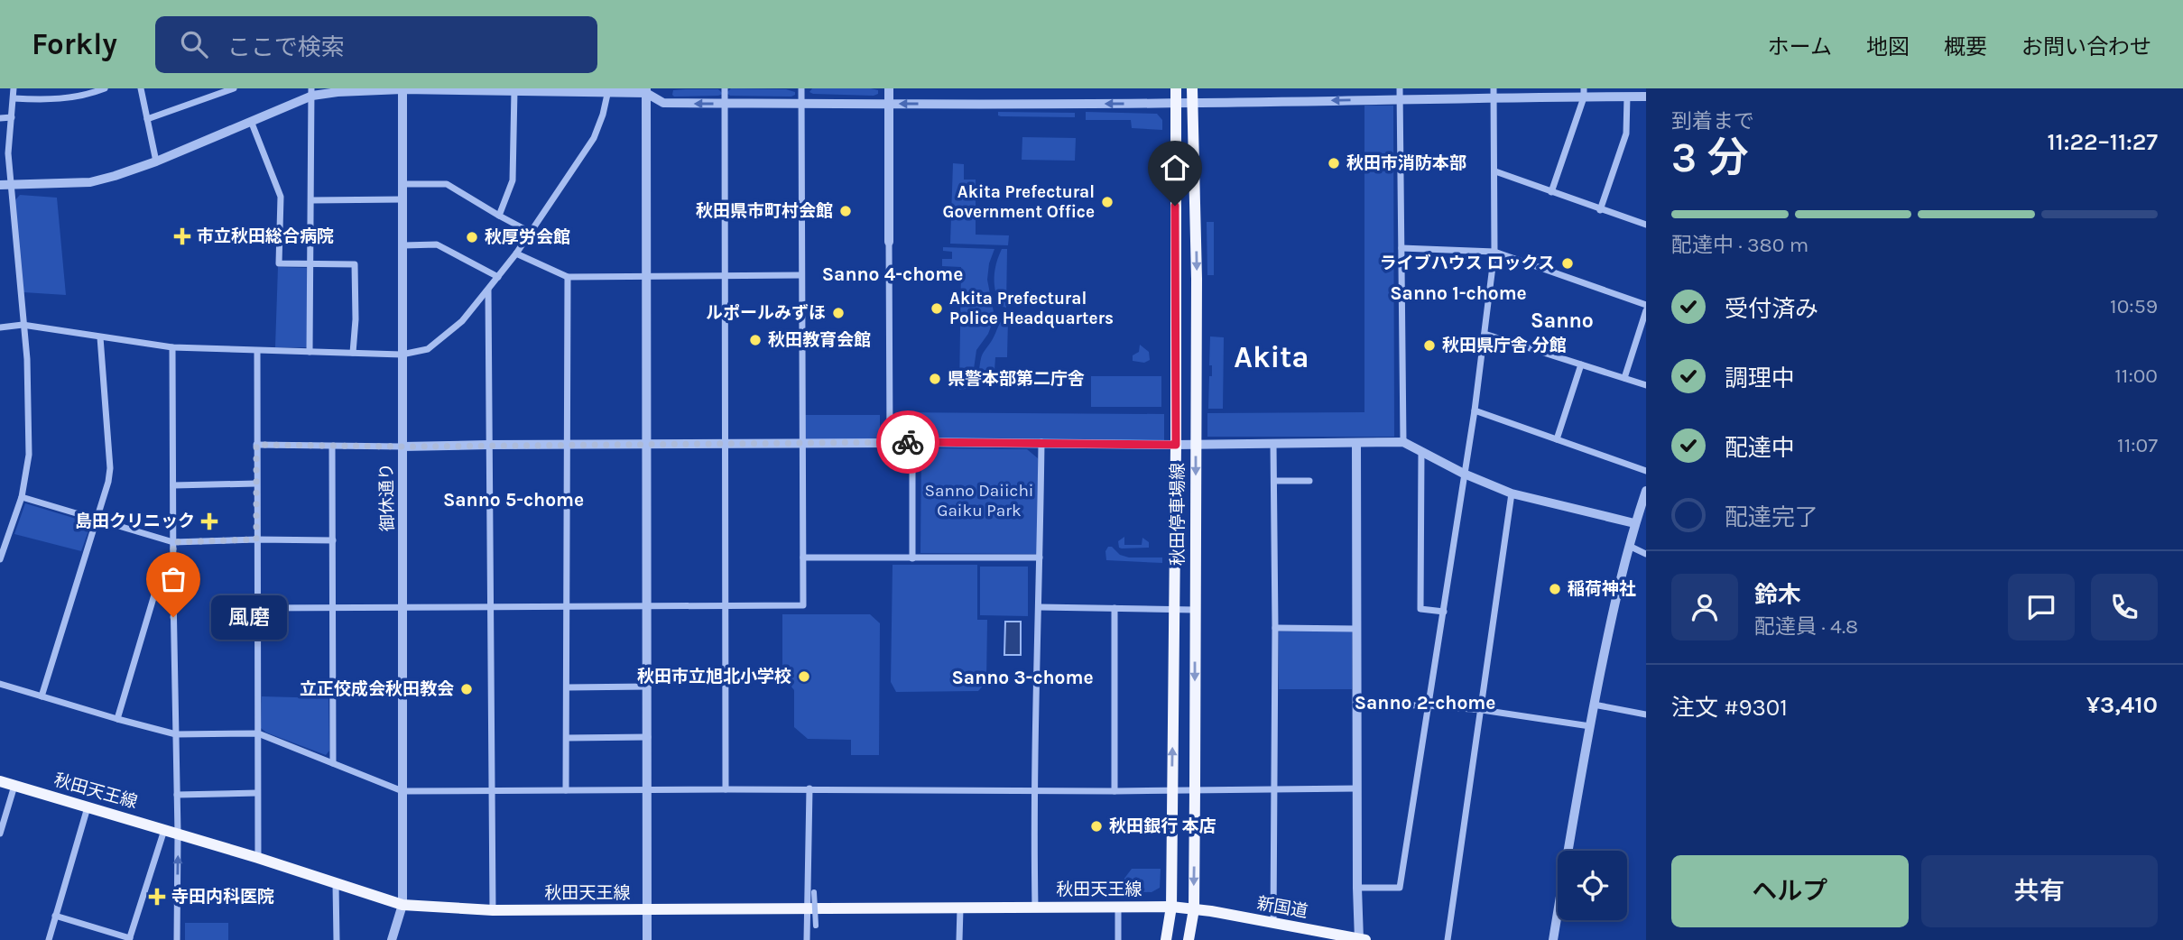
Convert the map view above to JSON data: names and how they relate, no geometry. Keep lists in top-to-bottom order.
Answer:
{
  "streets": {
    "main road": ["秋田停車場線", "秋田天王線", "新国道"],
    "street": ["御休通り"]
  },
  "crossings": [
    ["御休通り", "秋田天王線"],
    ["秋田停車場線", "秋田天王線"],
    ["秋田停車場線", "新国道"],
    ["秋田天王線", "新国道"]
  ],
  "districts": [
    "Sanno 4-chome",
    "Sanno 1-chome",
    "Sanno",
    "Akita",
    "Sanno 5-chome",
    "Sanno 3-chome",
    "Sanno 2-chome"
  ],
  "parks": ["Sanno Daiichi Gaiku Park"],
  "places": {
    "other": [
      "秋田市消防本部",
      "Akita Prefectural Government Office",
      "秋田県市町村会館",
      "秋厚労会館",
      "ライブハウス ロックス",
      "Akita Prefectural Police Headquarters",
      "ルポールみずほ",
      "秋田教育会館",
      "秋田県庁舎 分館",
      "県警本部第二庁舎",
      "稲荷神社",
      "風磨",
      "秋田市立旭北小学校",
      "立正佼成会秋田教会",
      "秋田銀行 本店"
    ],
    "health": ["市立秋田総合病院", "島田クリニック", "寺田内科医院"]
  },
  "page": {
    "header": "Forkly",
    "search": "ここで検索",
    "nav": [
      "ホーム",
      "地図",
      "概要",
      "お問い合わせ"
    ],
    "heading": ["3 分", "到着まで", "11:22–11:27"],
    "panel": [
      "鈴木",
      "配達員 · 4.8",
      "注文 #9301",
      "¥3,410"
    ],
    "bar": "配達中 · 380 m",
    "list": [
      ["受付済み", "10:59"],
      ["調理中", "11:00"],
      ["配達中", "11:07"],
      "配達完了"
    ],
    "bubble": "風磨",
    "buttons": ["ヘルプ", "共有"]
  }
}
